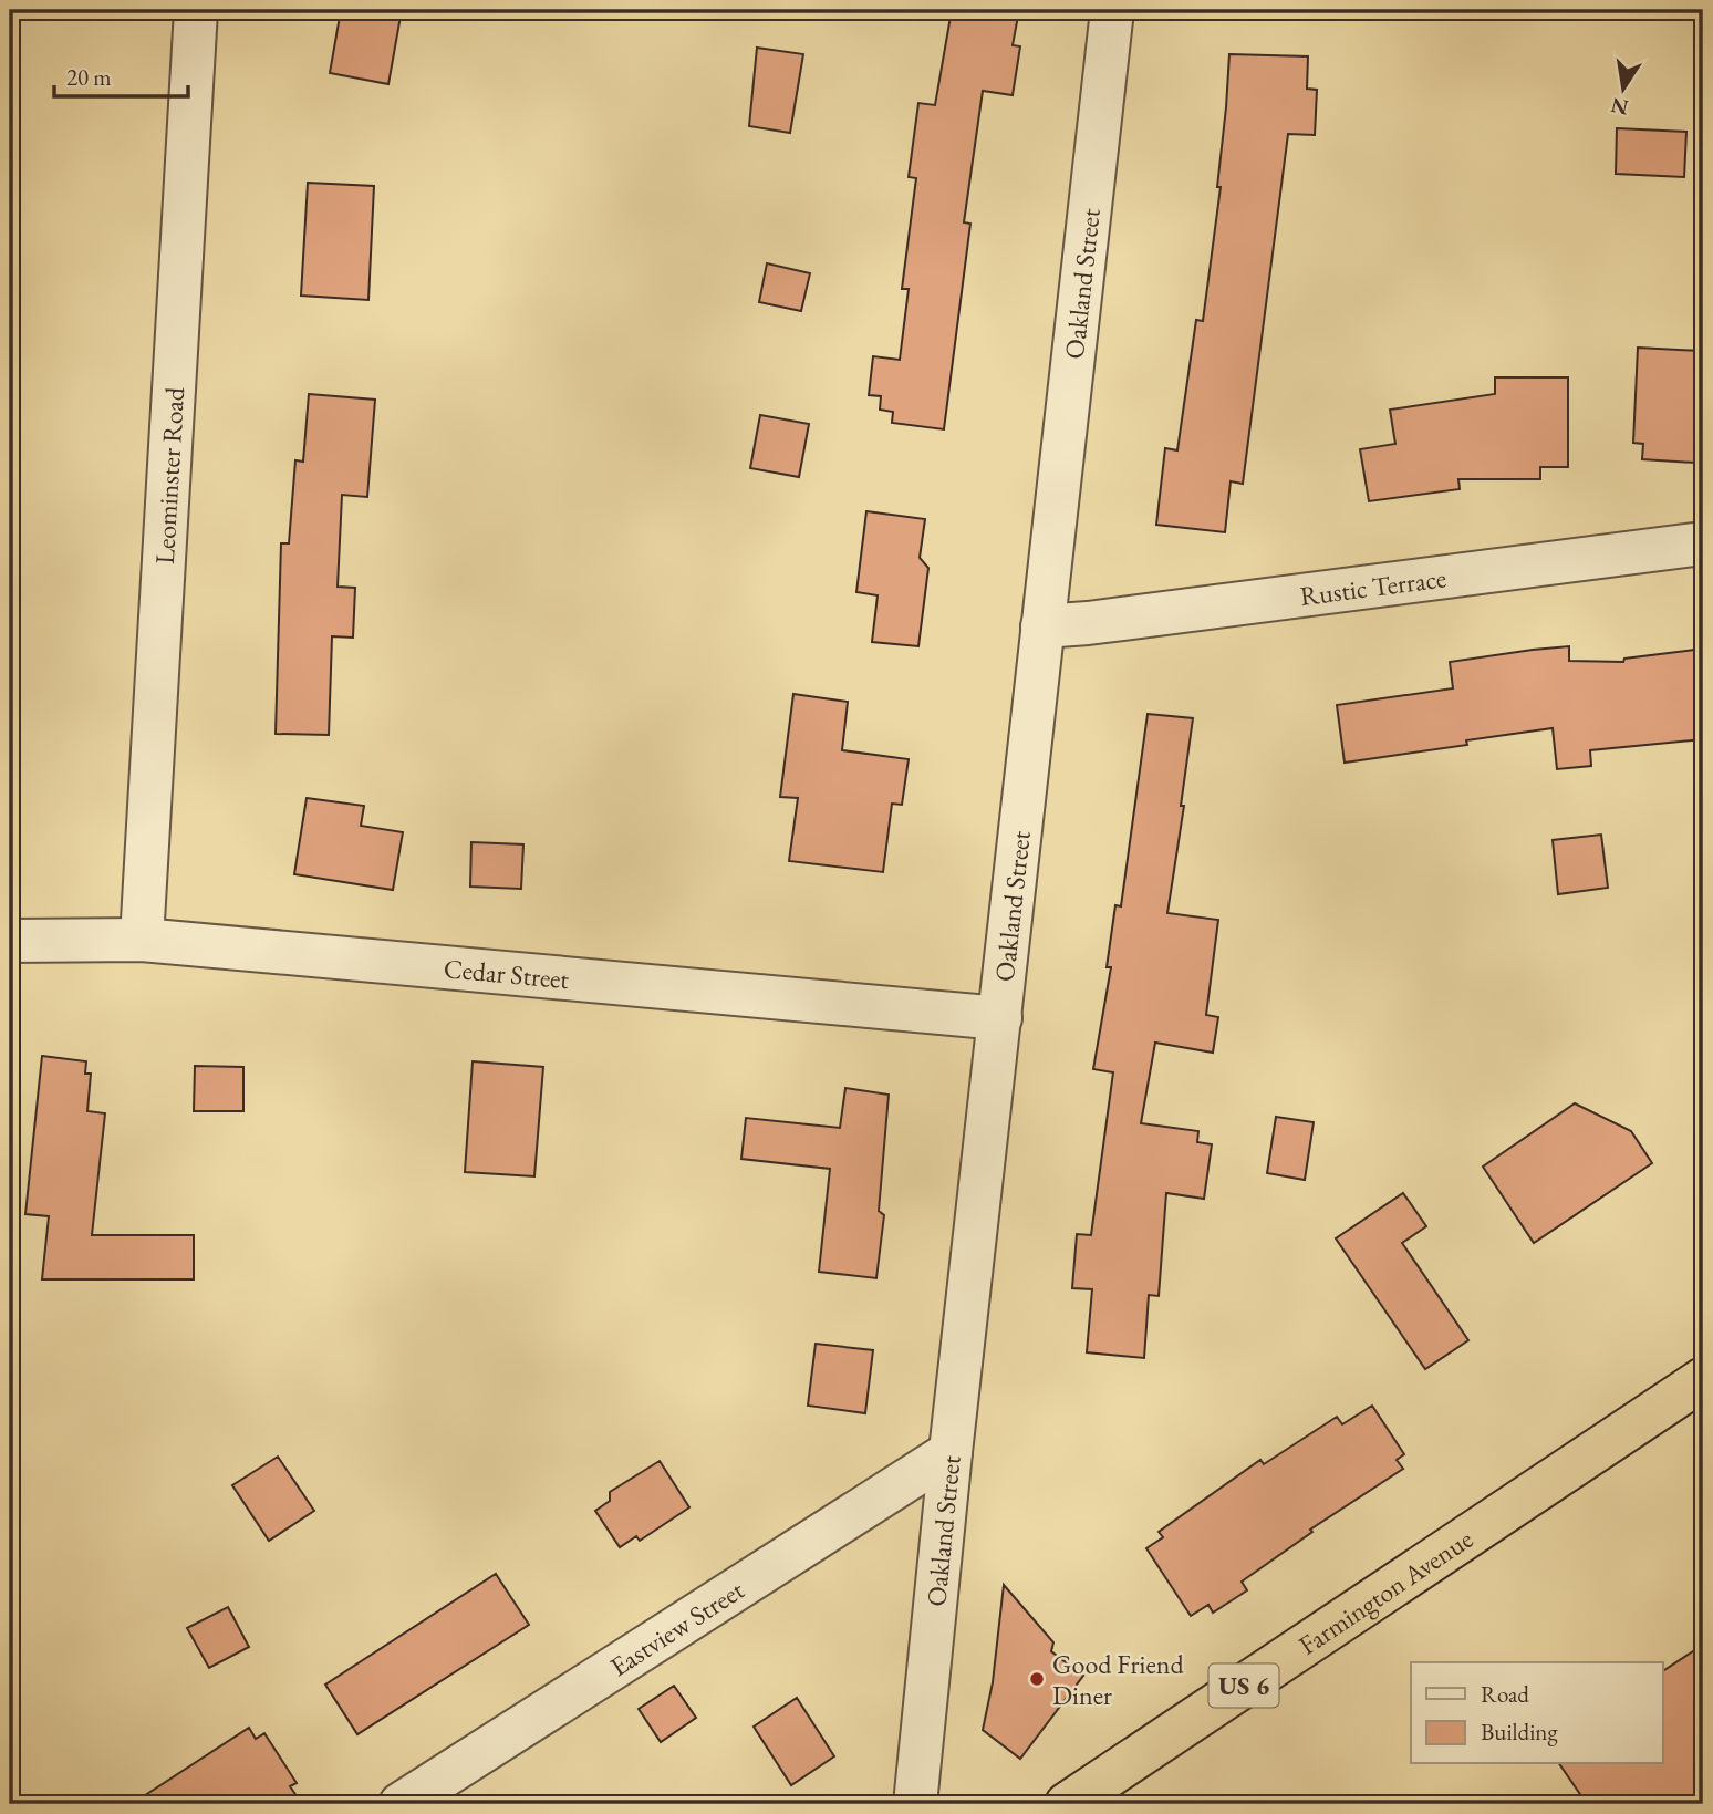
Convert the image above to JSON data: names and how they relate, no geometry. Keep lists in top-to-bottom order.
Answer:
{
  "streets": {
    "highway": ["Farmington Avenue", "US 6"],
    "street": [
      "Oakland Street",
      "Leominster Road",
      "Rustic Terrace",
      "Cedar Street",
      "Eastview Street"
    ]
  },
  "crossings": [
    ["Oakland Street", "Rustic Terrace"],
    ["Oakland Street", "Cedar Street"],
    ["Oakland Street", "Eastview Street"],
    ["Leominster Road", "Cedar Street"]
  ],
  "places": ["Good Friend Diner"],
  "legend": ["Road", "Building"],
  "scale_bar": "20 m",
  "north": "bottom"
}
